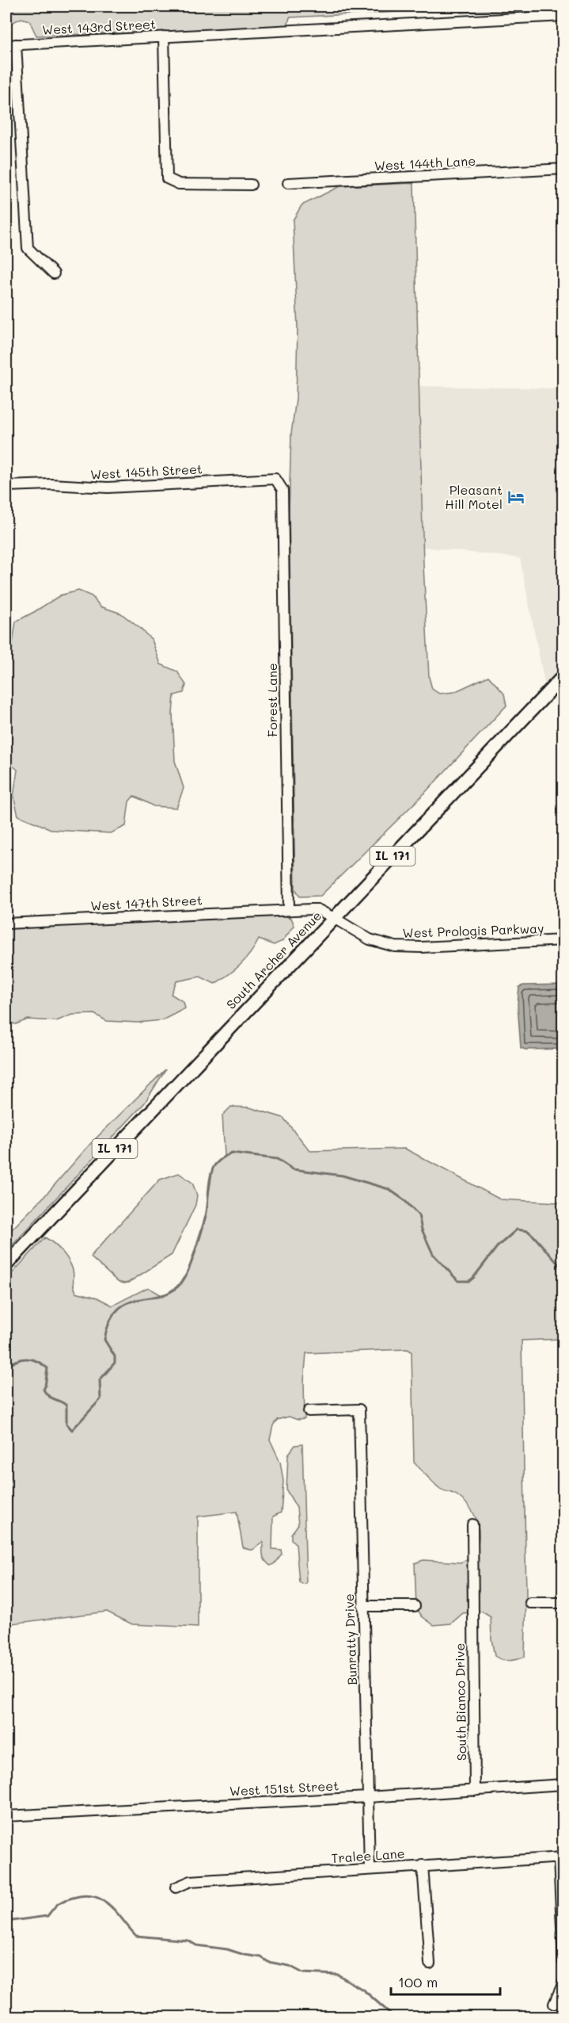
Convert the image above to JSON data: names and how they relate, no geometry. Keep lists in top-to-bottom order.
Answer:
{
  "streets": {
    "main road": ["IL 171", "South Archer Avenue"],
    "street": [
      "West 143rd Street",
      "West 144th Lane",
      "West 145th Street",
      "Forest Lane",
      "West 147th Street",
      "West Prologis Parkway",
      "Bunratty Drive",
      "South Bianco Drive",
      "West 151st Street",
      "Tralee Lane"
    ]
  },
  "crossings": [
    ["West 145th Street", "Forest Lane"],
    ["Forest Lane", "West 147th Street"],
    ["West 147th Street", "West Prologis Parkway"],
    ["West 147th Street", "South Archer Avenue"],
    ["West Prologis Parkway", "South Archer Avenue"],
    ["Bunratty Drive", "West 151st Street"],
    ["Bunratty Drive", "Tralee Lane"],
    ["South Bianco Drive", "West 151st Street"]
  ],
  "places": {
    "hotel": ["Pleasant Hill Motel"]
  },
  "scale_bar": "100 m"
}
